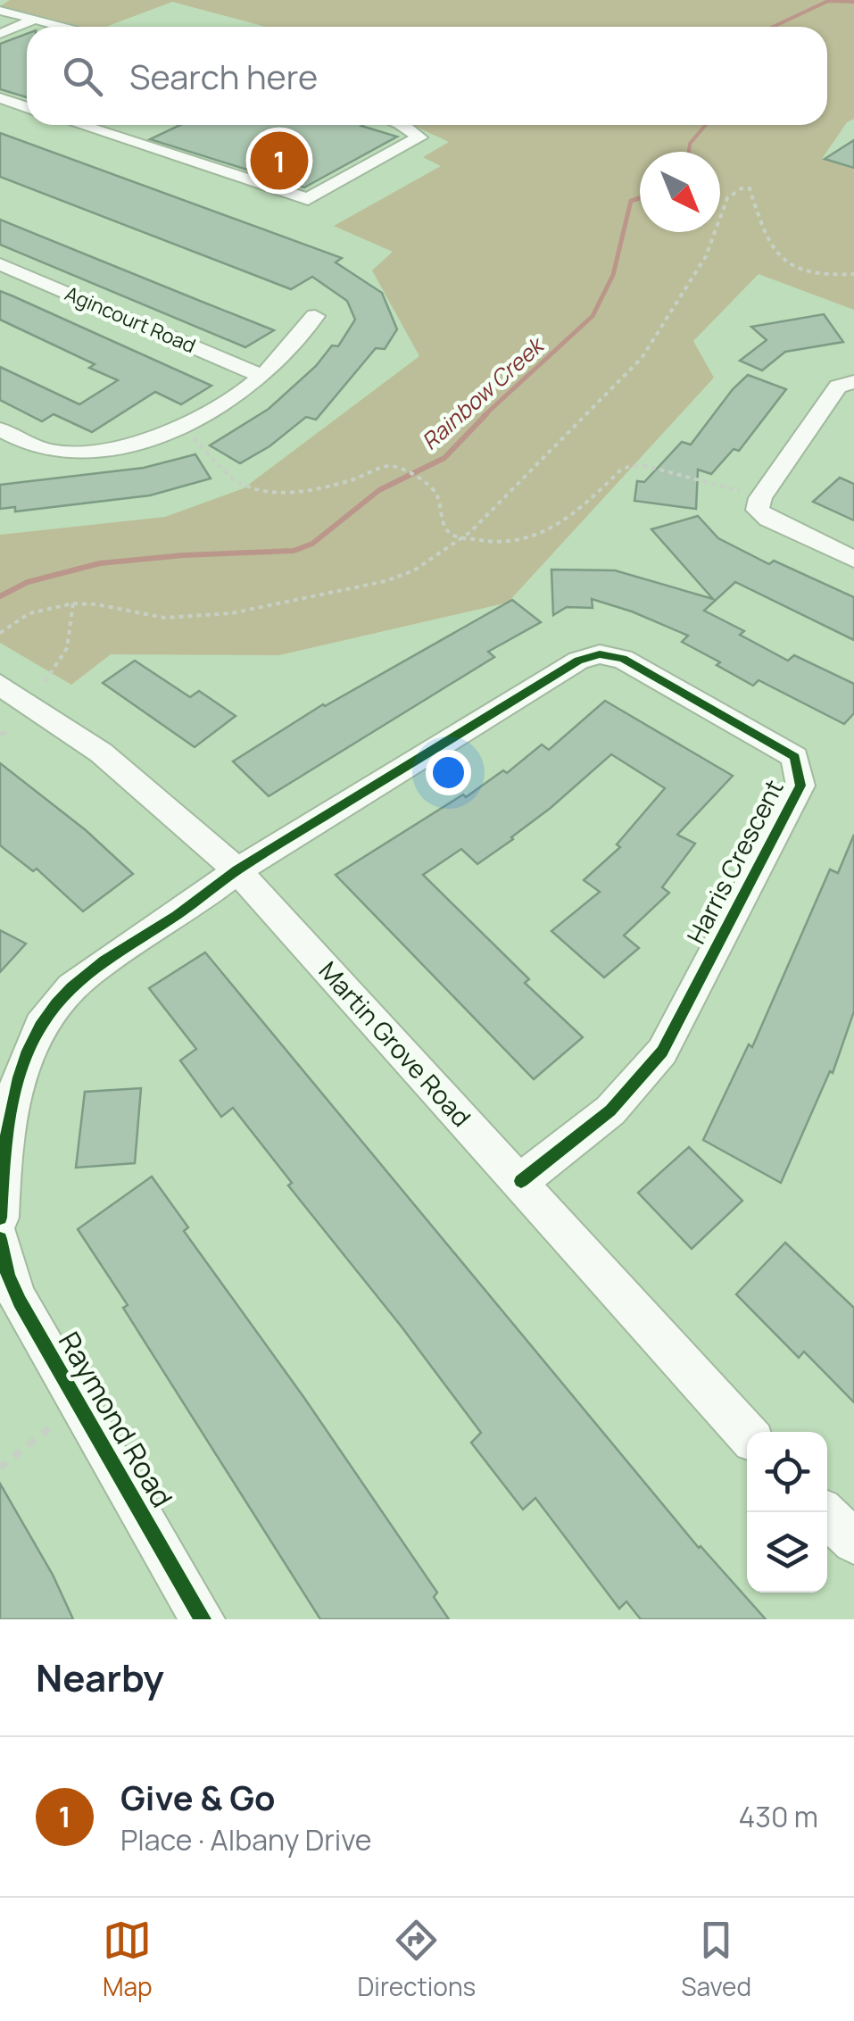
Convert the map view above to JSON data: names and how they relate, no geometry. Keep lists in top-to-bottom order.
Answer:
{
  "streets": {
    "street": [
      "Agincourt Road",
      "Harris Crescent",
      "Martin Grove Road",
      "Raymond Road"
    ]
  },
  "crossings": [
    ["Harris Crescent", "Martin Grove Road"]
  ],
  "water": ["Rainbow Creek"],
  "north": "bottom right",
  "page": {
    "search": "Search here",
    "pins": "1",
    "heading": "Nearby",
    "list": [
      {
        "mark": "1",
        "name": "Give & Go",
        "note": "Place · Albany Drive",
        "value": "430 m"
      }
    ],
    "nav": ["Map", "Directions", "Saved"]
  }
}
